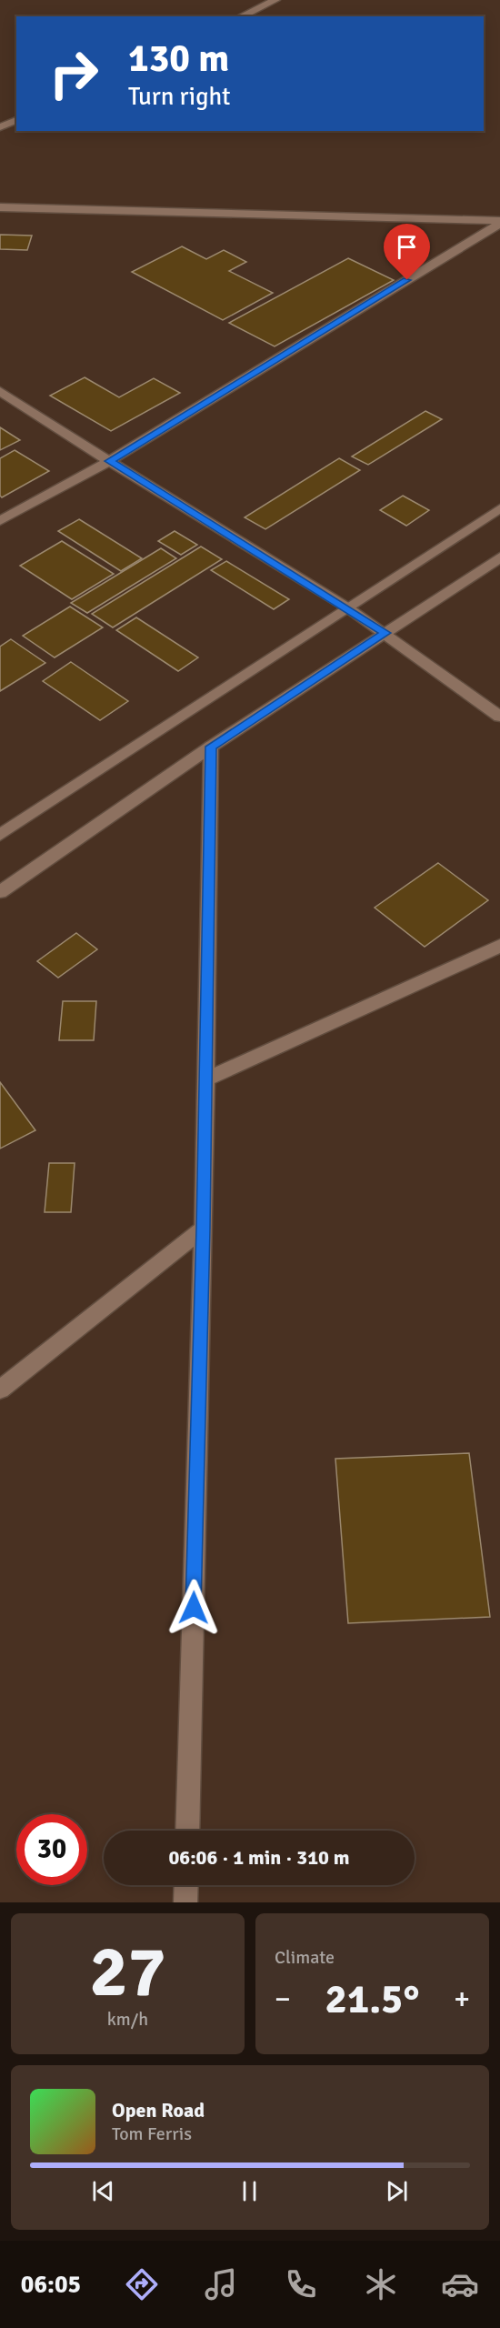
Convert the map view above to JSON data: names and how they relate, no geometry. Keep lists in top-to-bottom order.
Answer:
{
  "page": {
    "turn": ["130 m", "Turn right"],
    "limit": "30",
    "trip": "06:06 · 1 min · 310 m",
    "tile": [
      ["27", "km/h"],
      "Climate"
    ],
    "heat": ["−", "21.5°", "+"],
    "song": ["Open Road", "Tom Ferris"],
    "tabs": "06:05"
  }
}
